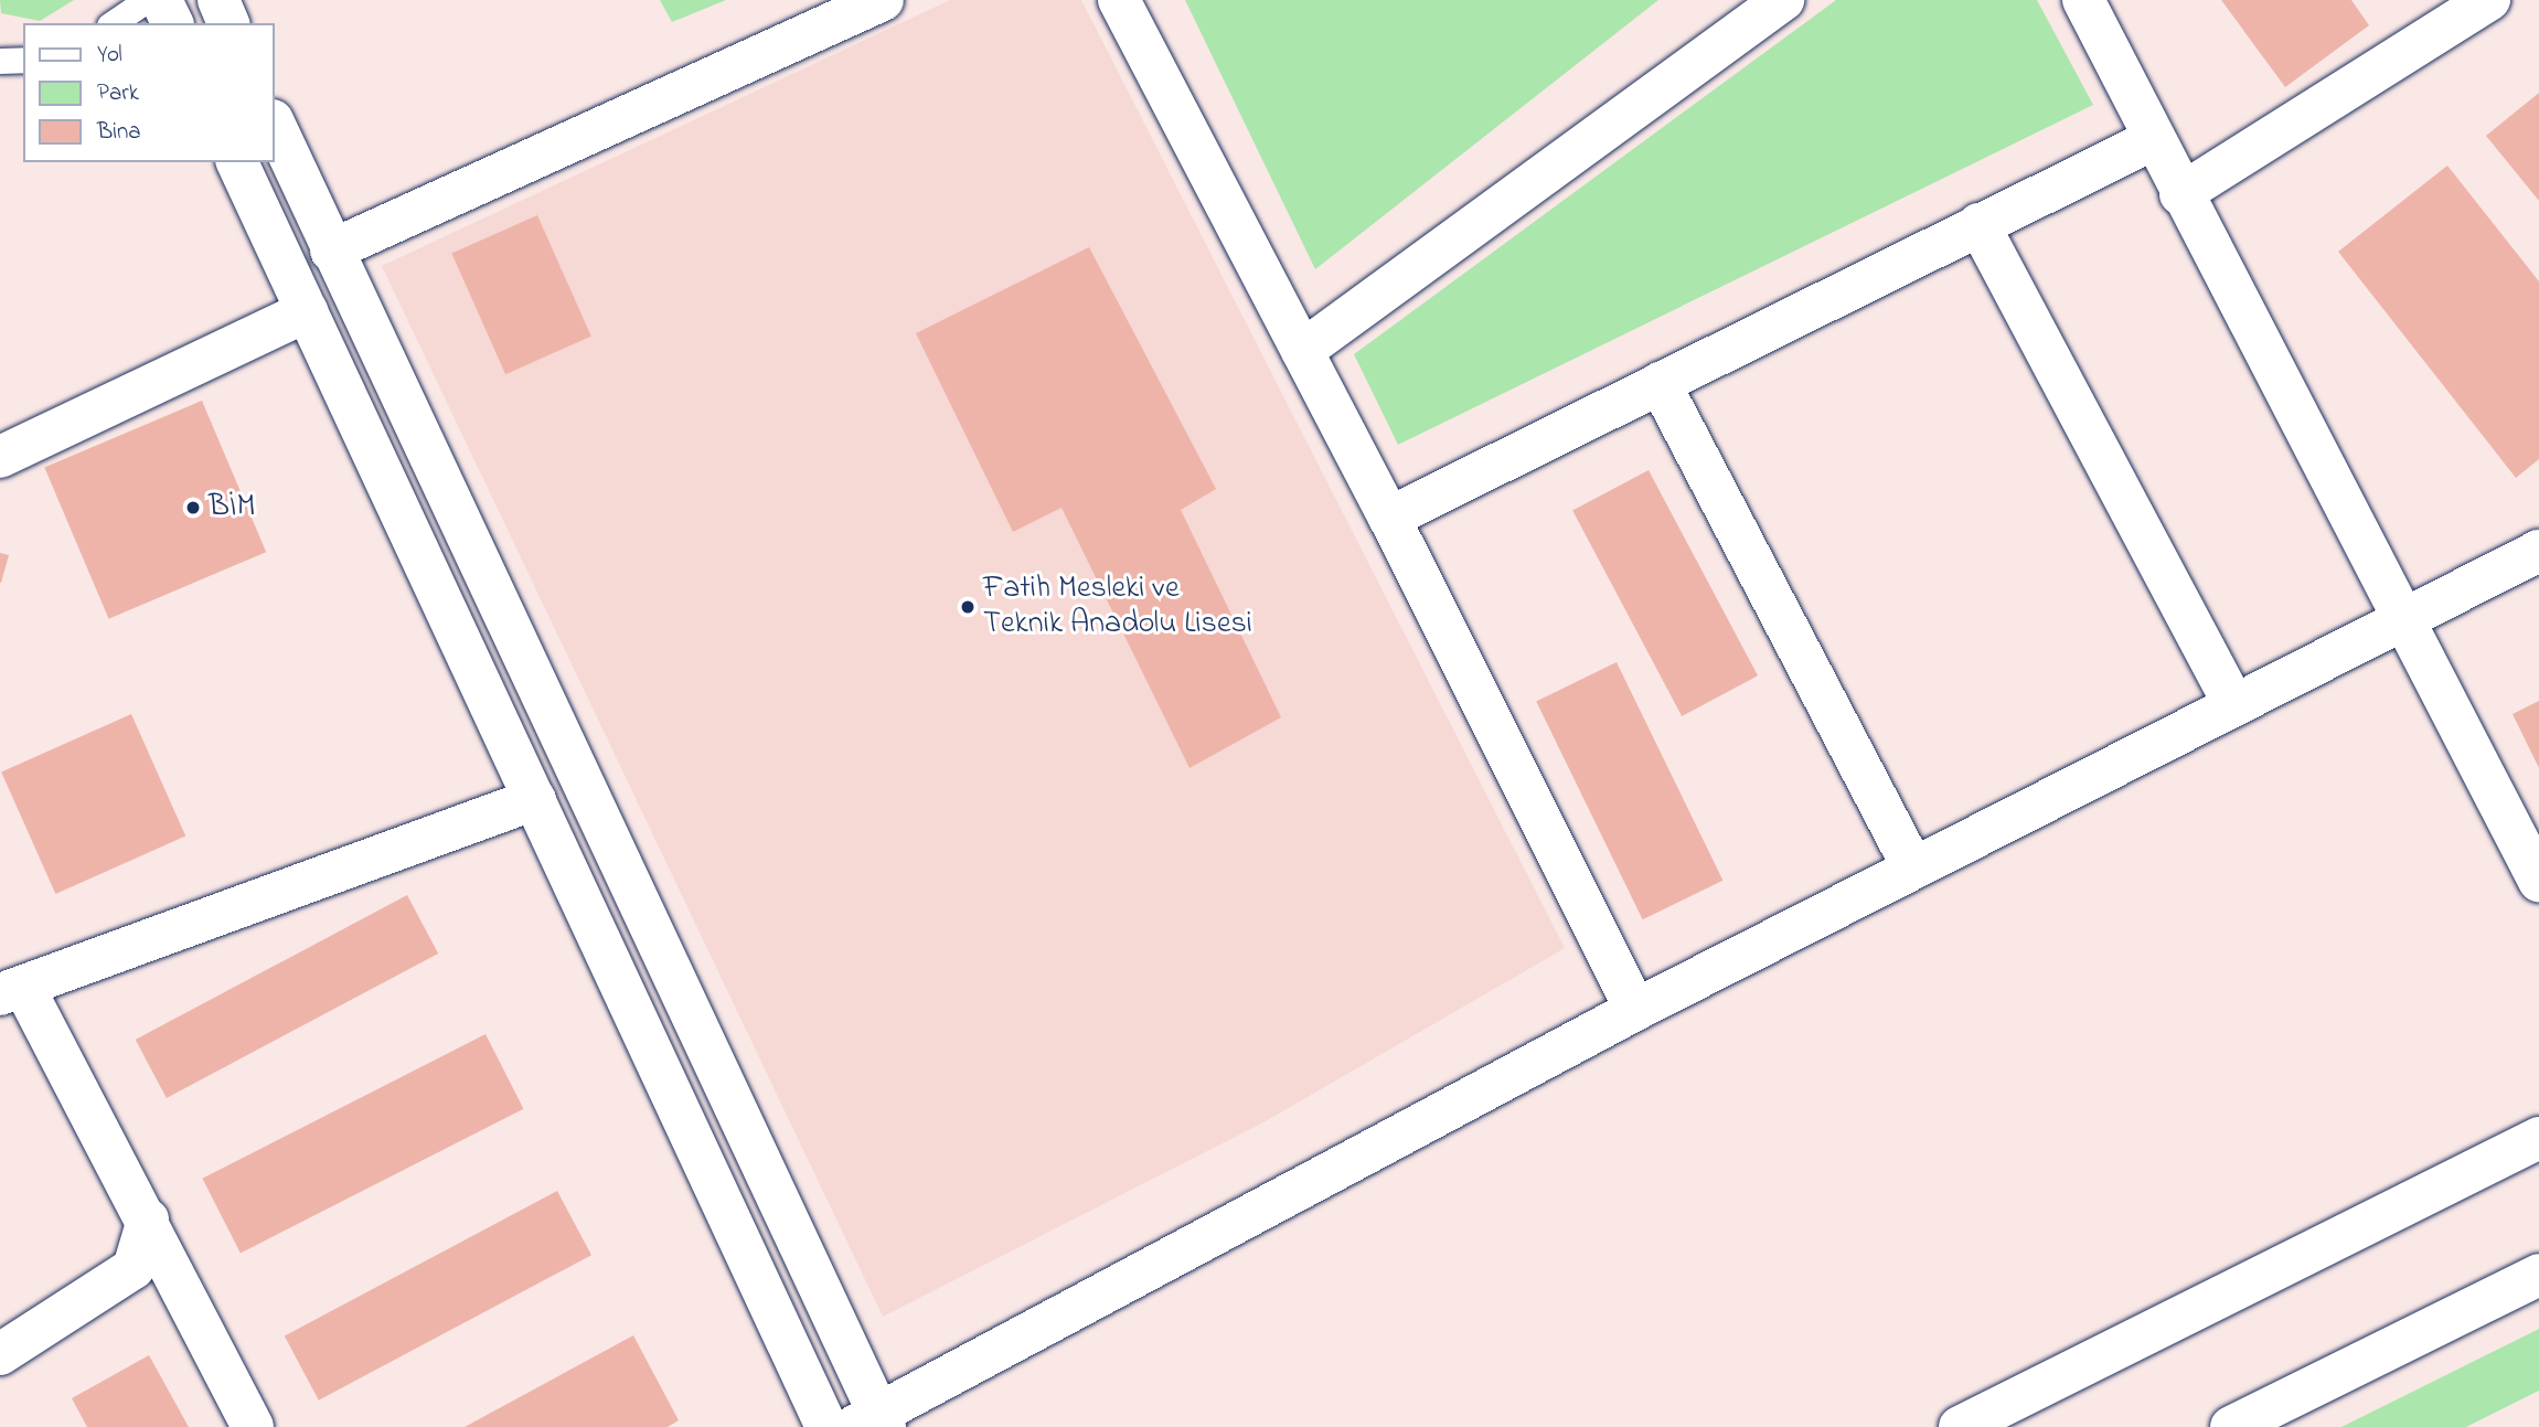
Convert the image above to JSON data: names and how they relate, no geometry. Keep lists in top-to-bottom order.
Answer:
{
  "places": ["BİM", "Fatih Mesleki ve Teknik Anadolu Lisesi"],
  "legend": ["Yol", "Park", "Bina"]
}
